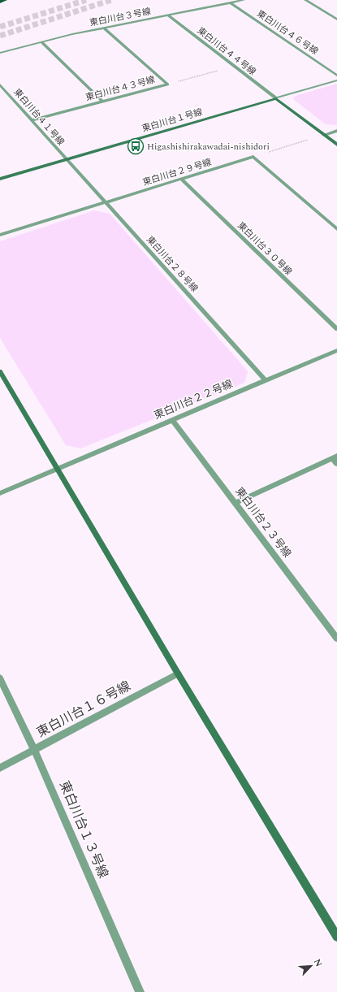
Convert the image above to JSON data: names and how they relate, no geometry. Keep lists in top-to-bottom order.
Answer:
{
  "streets": {
    "street": [
      "東白川台３号線",
      "東白川台４６号線",
      "東白川台４４号線",
      "東白川台４３号線",
      "東白川台４１号線",
      "東白川台１号線",
      "東白川台２９号線",
      "東白川台３０号線",
      "東白川台２８号線",
      "東白川台２２号線",
      "東白川台２３号線",
      "東白川台１６号線",
      "東白川台１３号線"
    ]
  },
  "crossings": [
    ["東白川台３号線", "東白川台４６号線"],
    ["東白川台３号線", "東白川台４４号線"],
    ["東白川台３号線", "東白川台４３号線"],
    ["東白川台４４号線", "東白川台１号線"],
    ["東白川台４３号線", "東白川台４１号線"],
    ["東白川台４１号線", "東白川台１号線"],
    ["東白川台４１号線", "東白川台２８号線"],
    ["東白川台１号線", "東白川台２８号線"],
    ["東白川台２９号線", "東白川台３０号線"],
    ["東白川台２９号線", "東白川台２８号線"],
    ["東白川台２８号線", "東白川台２２号線"],
    ["東白川台２２号線", "東白川台２３号線"],
    ["東白川台１６号線", "東白川台１３号線"]
  ],
  "places": {
    "bus stop": ["Higashishirakawadai-nishidori"]
  },
  "north": "top right"
}
